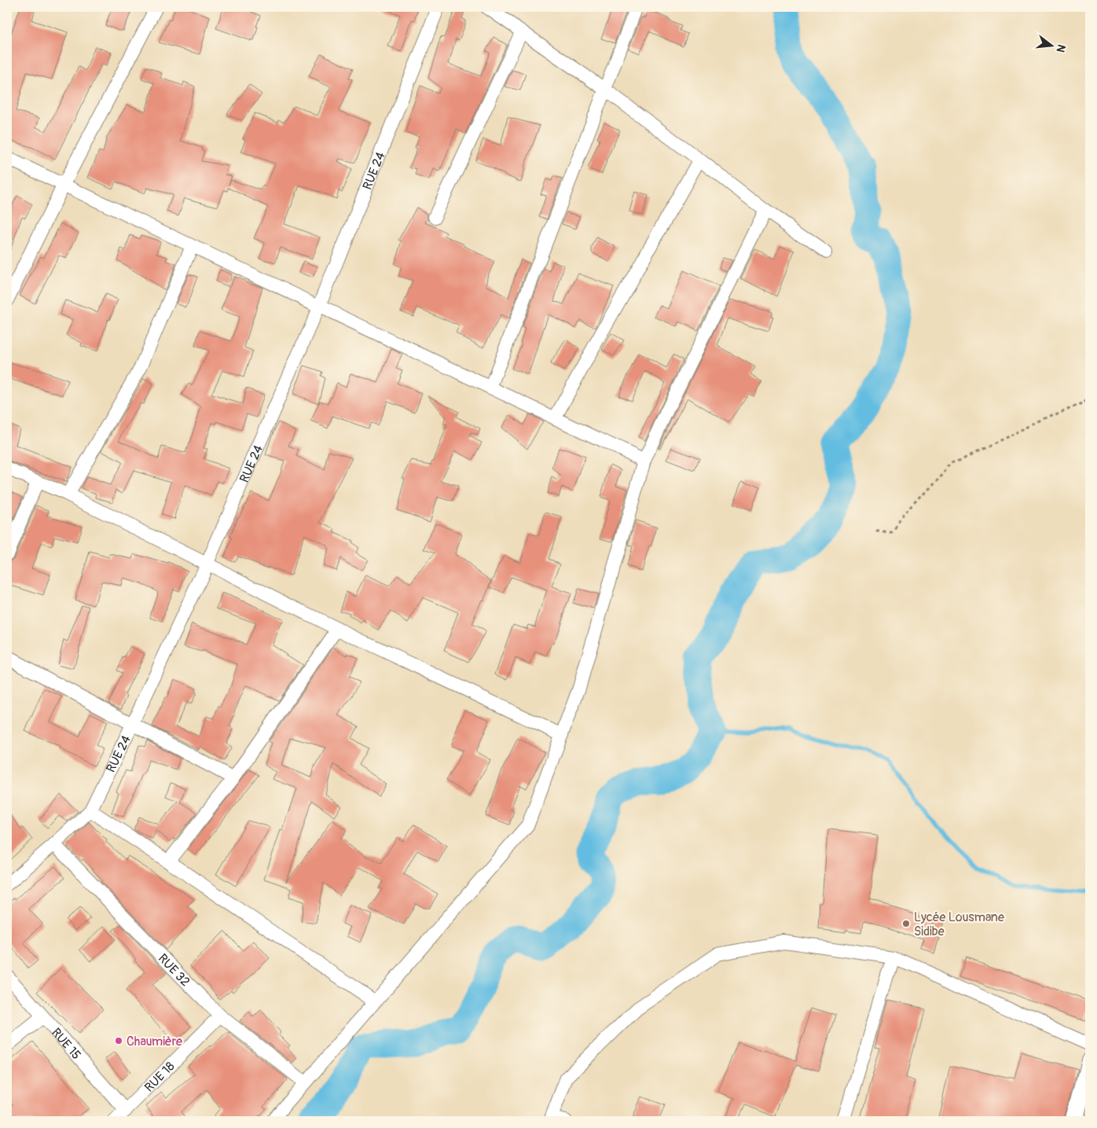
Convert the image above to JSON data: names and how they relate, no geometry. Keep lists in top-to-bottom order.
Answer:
{
  "streets": {
    "street": [
      "RUE 24",
      "RUE 32",
      "RUE 15",
      "RUE 18"
    ]
  },
  "crossings": [
    ["RUE 24", "RUE 32"],
    ["RUE 32", "RUE 18"],
    ["RUE 15", "RUE 18"]
  ],
  "places": ["Lycée Lousmane Sidibe", "Chaumière"],
  "north": "right"
}
